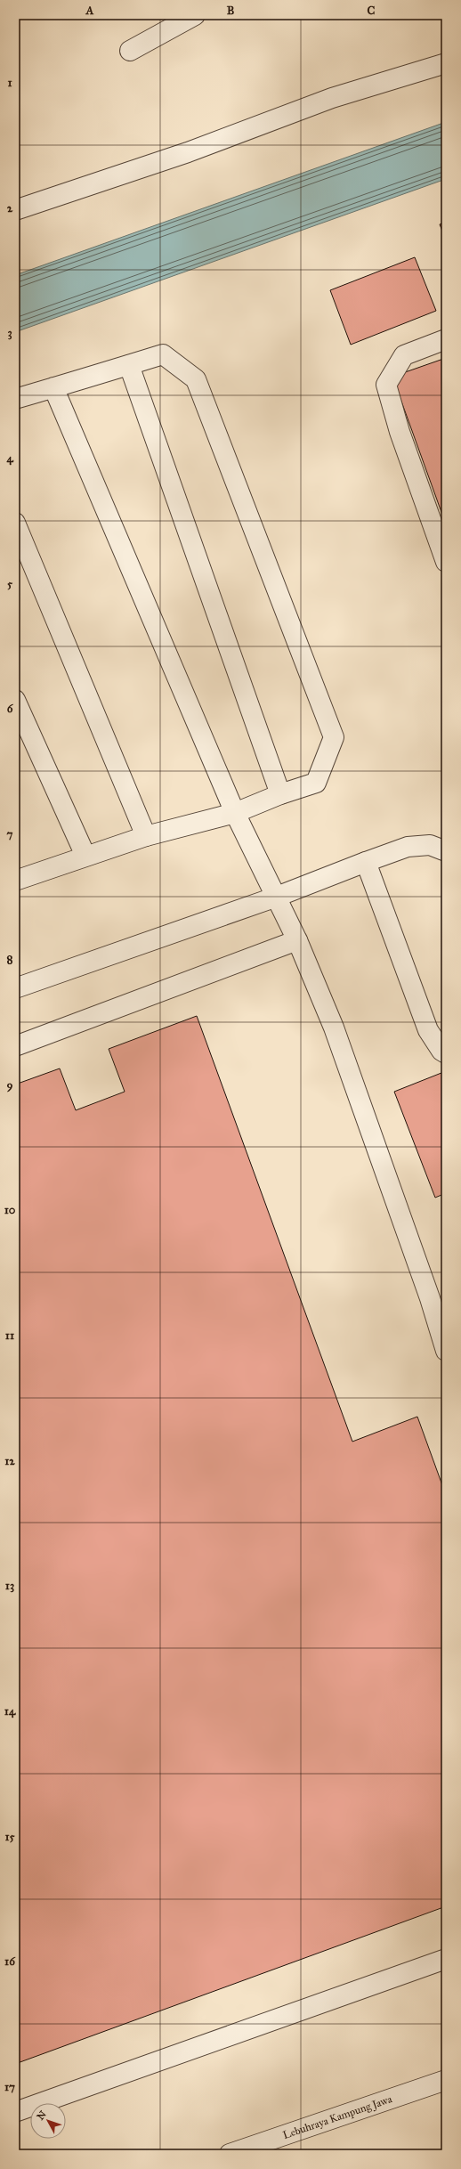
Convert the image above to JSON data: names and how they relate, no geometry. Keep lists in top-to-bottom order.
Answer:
{
  "streets": {
    "street": ["Lebuhraya Kampung Jawa"]
  },
  "north": "top left",
  "grid": {
    "columns": ["A", "B", "C"],
    "rows": [
      "1",
      "2",
      "3",
      "4",
      "5",
      "6",
      "7",
      "8",
      "9",
      "10",
      "11",
      "12",
      "13",
      "14",
      "15",
      "16",
      "17"
    ]
  }
}
